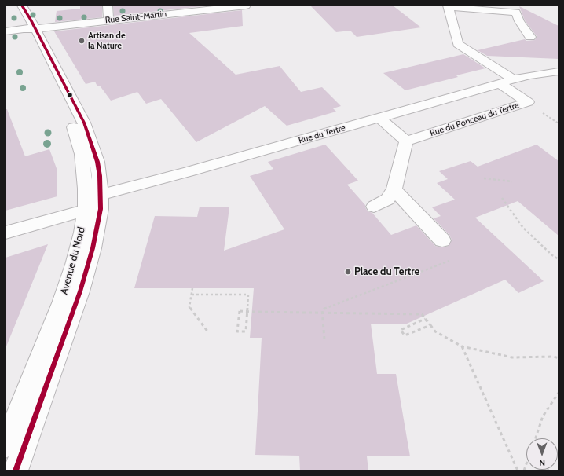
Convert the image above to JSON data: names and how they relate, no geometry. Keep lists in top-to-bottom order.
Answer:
{
  "streets": {
    "street": [
      "Rue Saint-Martin",
      "Rue du Ponceau du Tertre",
      "Rue du Tertre",
      "Avenue du Nord"
    ]
  },
  "crossings": [
    ["Rue Saint-Martin", "Avenue du Nord"],
    ["Rue du Ponceau du Tertre", "Rue du Tertre"],
    ["Rue du Tertre", "Avenue du Nord"]
  ],
  "places": ["Artisan de la Nature", "Place du Tertre"],
  "north": "bottom"
}
